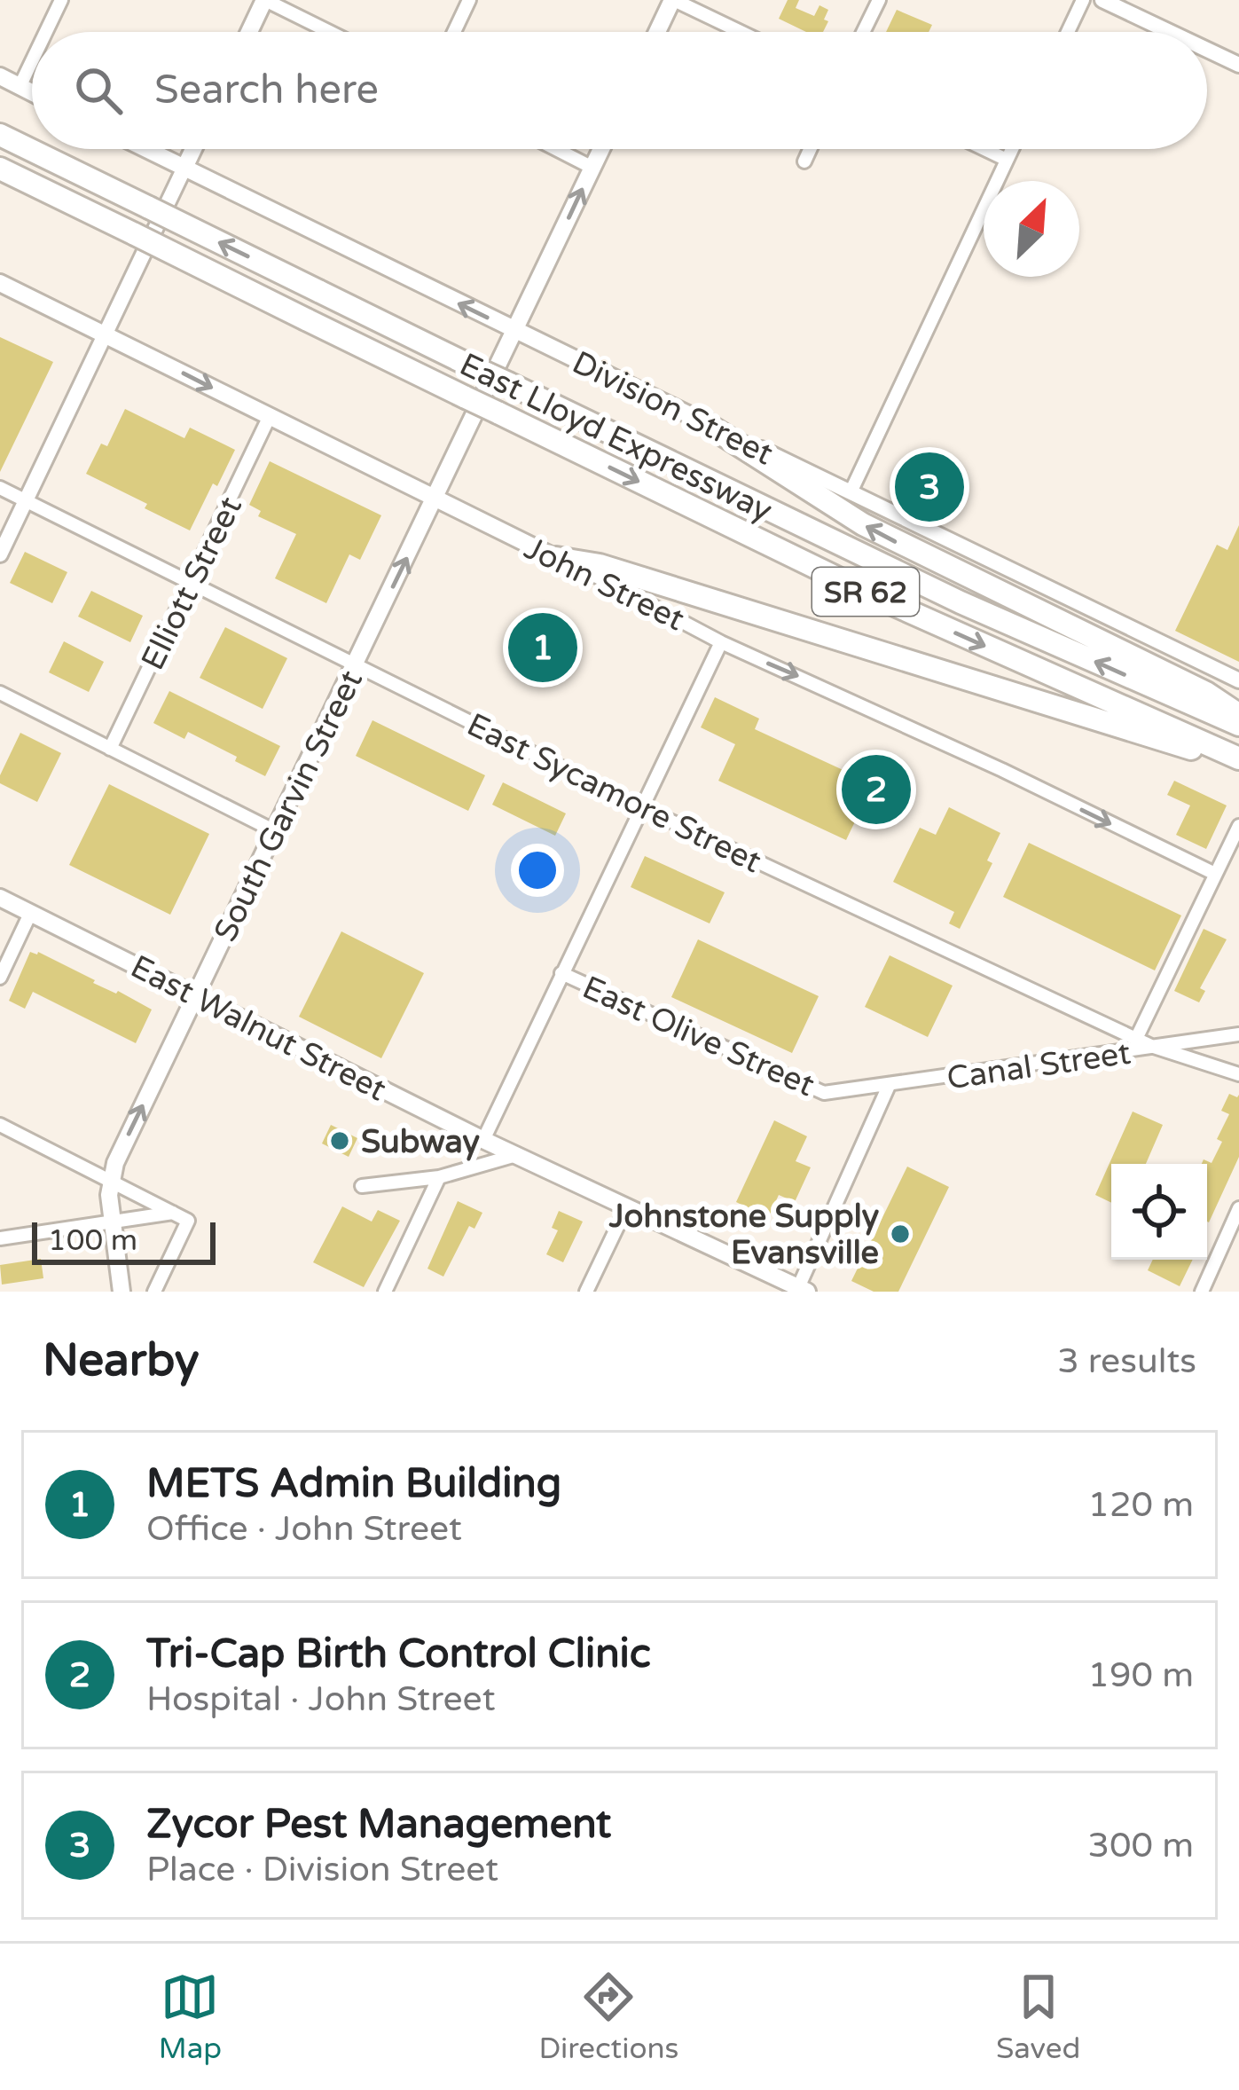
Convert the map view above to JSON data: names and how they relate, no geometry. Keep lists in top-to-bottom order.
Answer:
{
  "streets": {
    "highway": ["East Lloyd Expressway", "SR 62"],
    "main road": [
      "Division Street",
      "John Street",
      "South Garvin Street",
      "East Walnut Street"
    ],
    "street": [
      "Elliott Street",
      "East Sycamore Street",
      "East Olive Street",
      "Canal Street"
    ]
  },
  "crossings": [
    ["Division Street", "South Garvin Street"],
    ["Elliott Street", "John Street"],
    ["Elliott Street", "East Sycamore Street"],
    ["John Street", "South Garvin Street"],
    ["East Sycamore Street", "South Garvin Street"],
    ["East Sycamore Street", "Canal Street"],
    ["South Garvin Street", "East Walnut Street"],
    ["East Olive Street", "Canal Street"]
  ],
  "one_way": ["John Street", "South Garvin Street"],
  "places": ["Subway", "Johnstone Supply Evansville"],
  "scale_bar": "100 m",
  "north": "top right",
  "page": {
    "search": "Search here",
    "pins": ["3", "1", "2"],
    "scale": "100 m",
    "heading": ["Nearby", "3 results"],
    "list": [
      {
        "mark": "1",
        "name": "METS Admin Building",
        "note": "Office · John Street",
        "value": "120 m"
      },
      {
        "mark": "2",
        "name": "Tri-Cap Birth Control Clinic",
        "note": "Hospital · John Street",
        "value": "190 m"
      },
      {
        "mark": "3",
        "name": "Zycor Pest Management",
        "note": "Place · Division Street",
        "value": "300 m"
      }
    ],
    "nav": ["Map", "Directions", "Saved"]
  }
}
